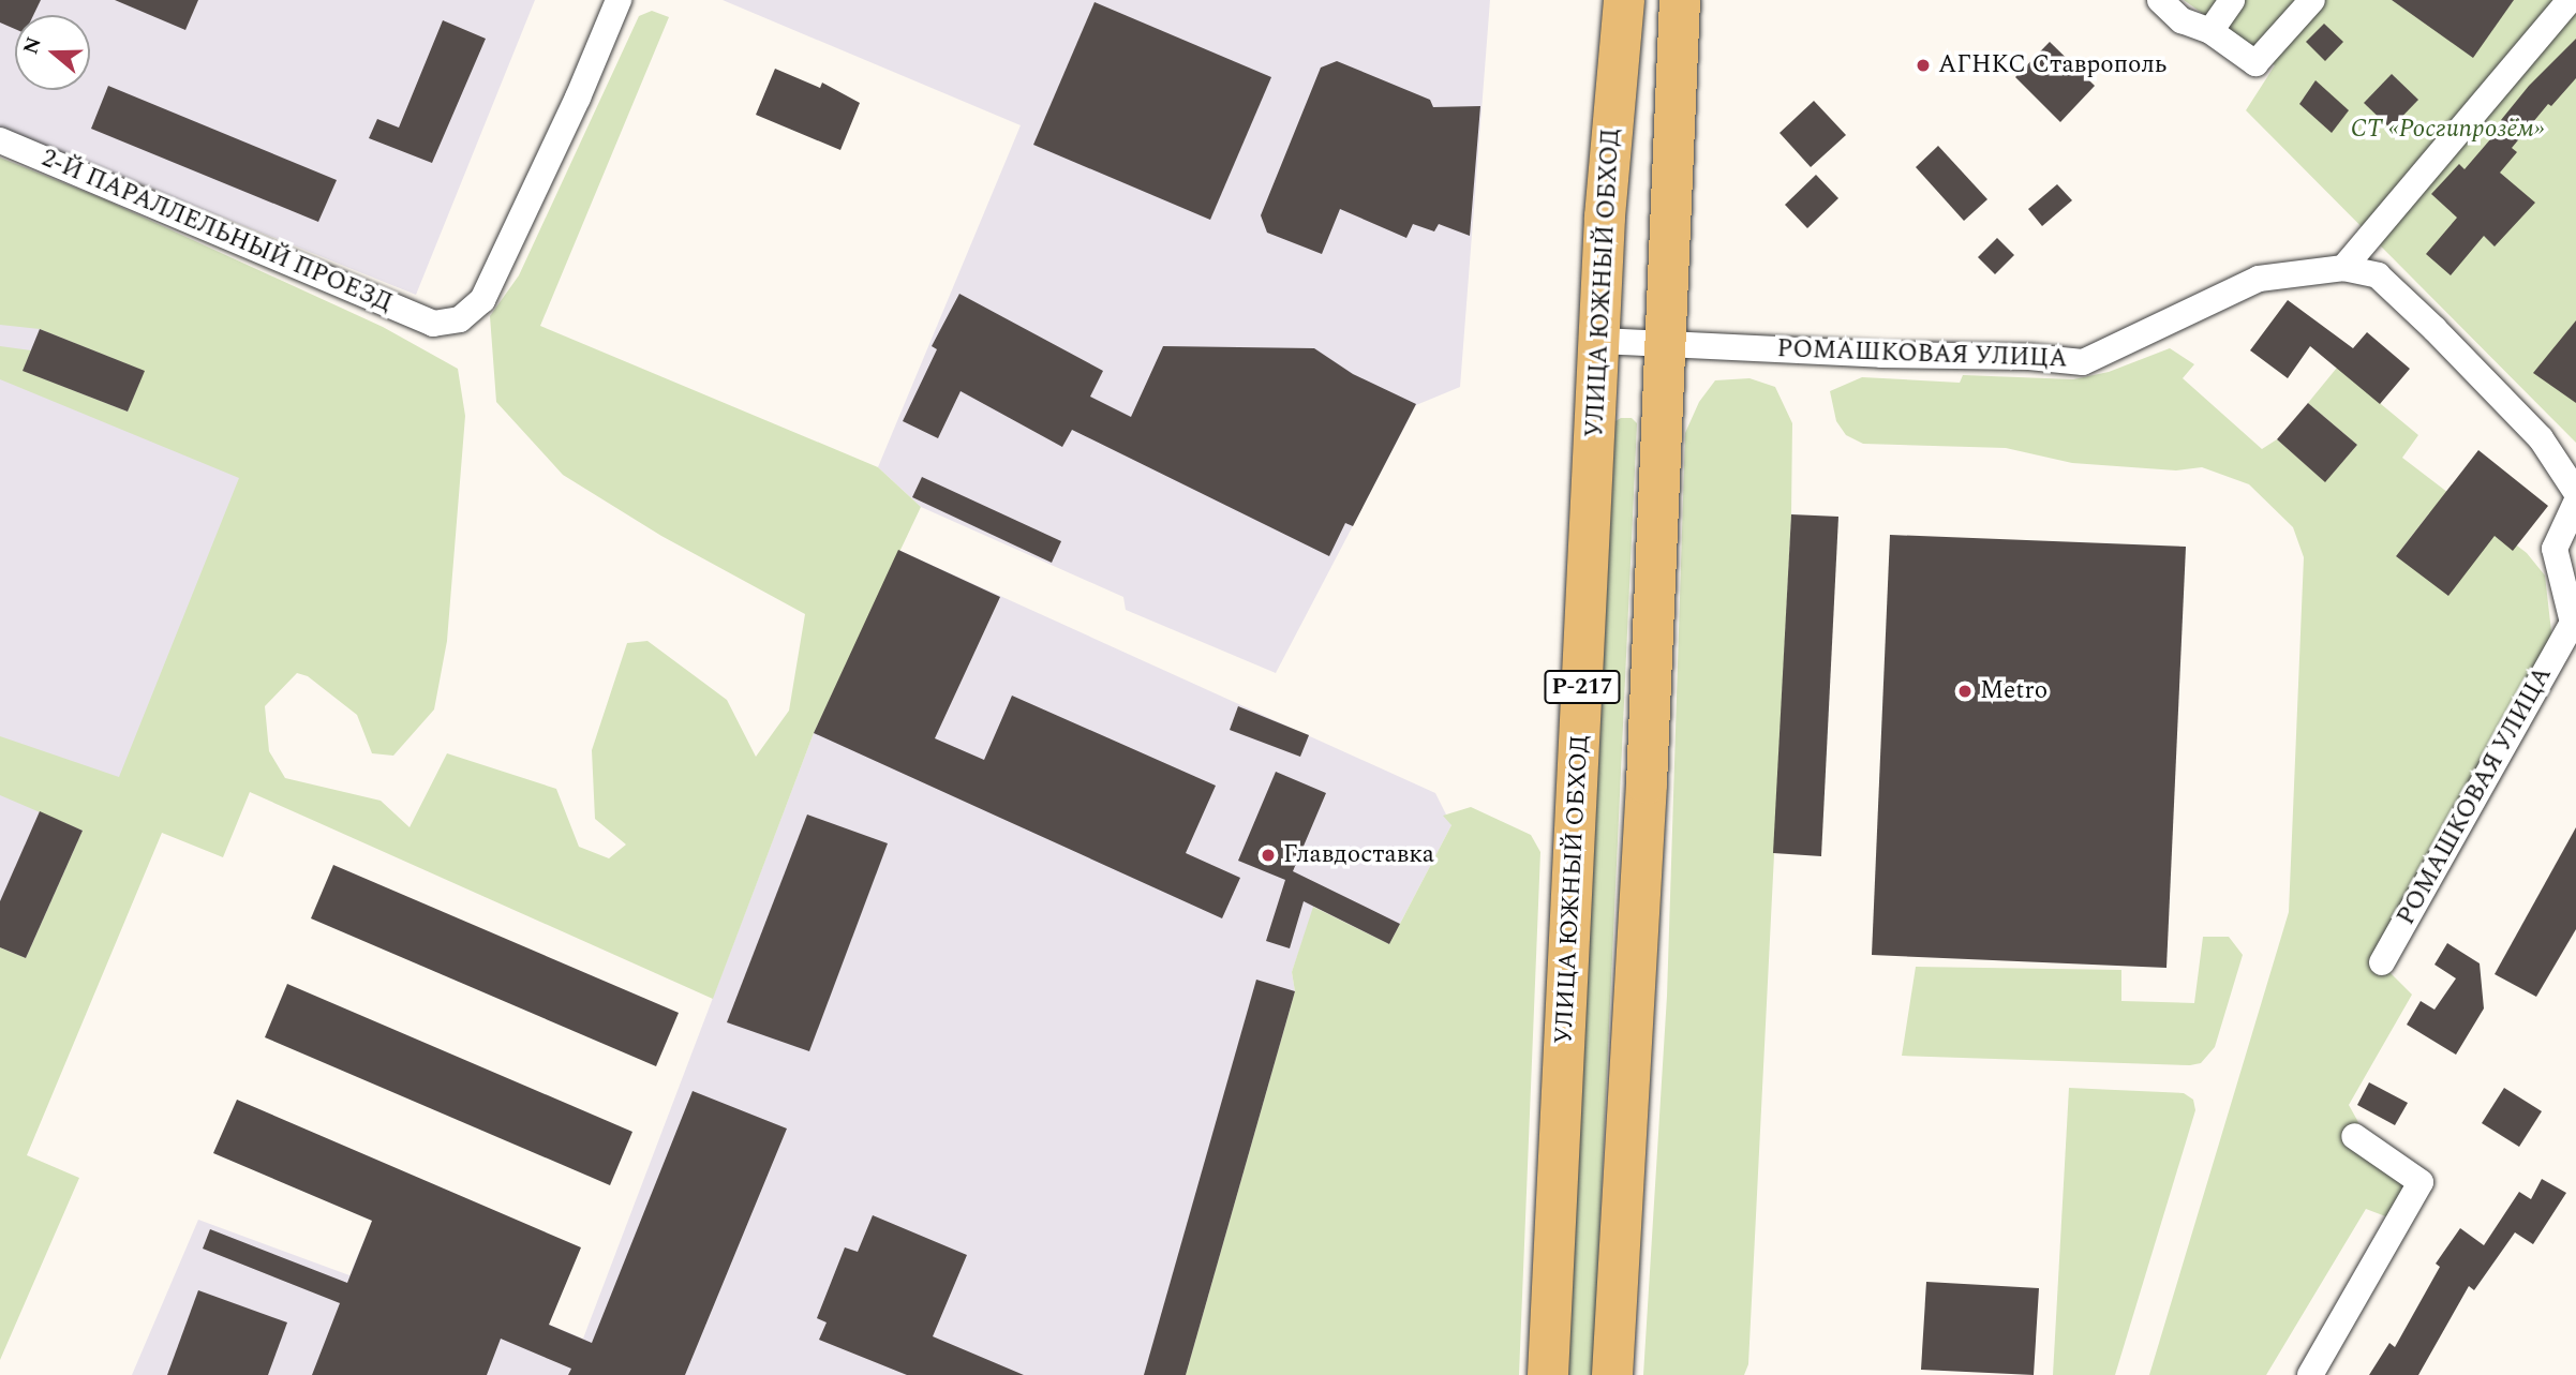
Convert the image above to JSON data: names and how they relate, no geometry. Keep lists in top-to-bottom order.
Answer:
{
  "streets": {
    "main road": ["УЛИЦА ЮЖНЫЙ ОБХОД", "Р-217"],
    "street": ["2-Й ПАРАЛЛЕЛЬНЫЙ ПРОЕЗД", "РОМАШКОВАЯ УЛИЦА"]
  },
  "crossings": [
    ["УЛИЦА ЮЖНЫЙ ОБХОД", "РОМАШКОВАЯ УЛИЦА"],
    ["РОМАШКОВАЯ УЛИЦА", "Р-217"]
  ],
  "parks": ["СТ «Росгипрозём»"],
  "places": ["АГНКС Ставрополь", "Metro", "Главдоставка"],
  "north": "left"
}
